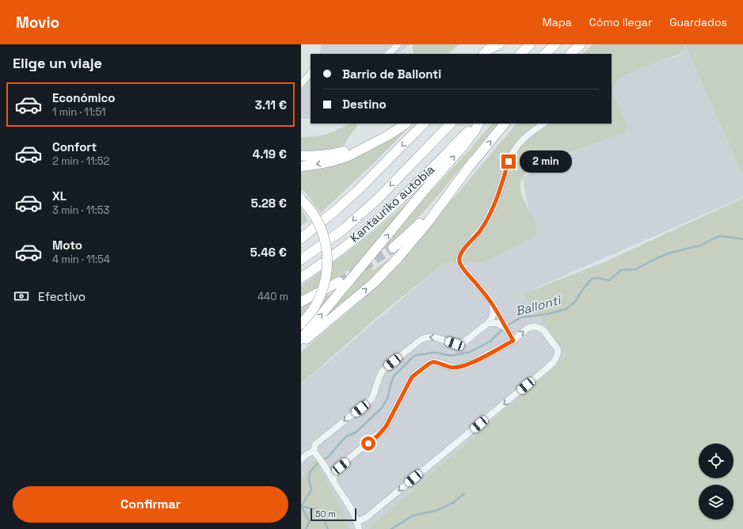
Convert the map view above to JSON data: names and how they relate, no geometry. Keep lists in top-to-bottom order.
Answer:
{
  "streets": {
    "highway": ["Kantauriko autobia"]
  },
  "water": ["Ballonti"],
  "scale_bar": "50 m",
  "page": {
    "header": "Movio",
    "nav": ["Mapa", "Cómo llegar", "Guardados"],
    "heading": "Elige un viaje",
    "banner": ["Barrio de Ballonti", "Destino"],
    "list": [
      {
        "name": "Económico",
        "note": "1 min · 11:51",
        "value": "3.11 €"
      },
      {
        "name": "Confort",
        "note": "2 min · 11:52",
        "value": "4.19 €"
      },
      {
        "name": "XL",
        "note": "3 min · 11:53",
        "value": "5.28 €"
      },
      {
        "name": "Moto",
        "note": "4 min · 11:54",
        "value": "5.46 €"
      }
    ],
    "bubble": "2 min",
    "pay": ["Efectivo", "440 m"],
    "buttons": "Confirmar",
    "scale": "50 m"
  }
}
